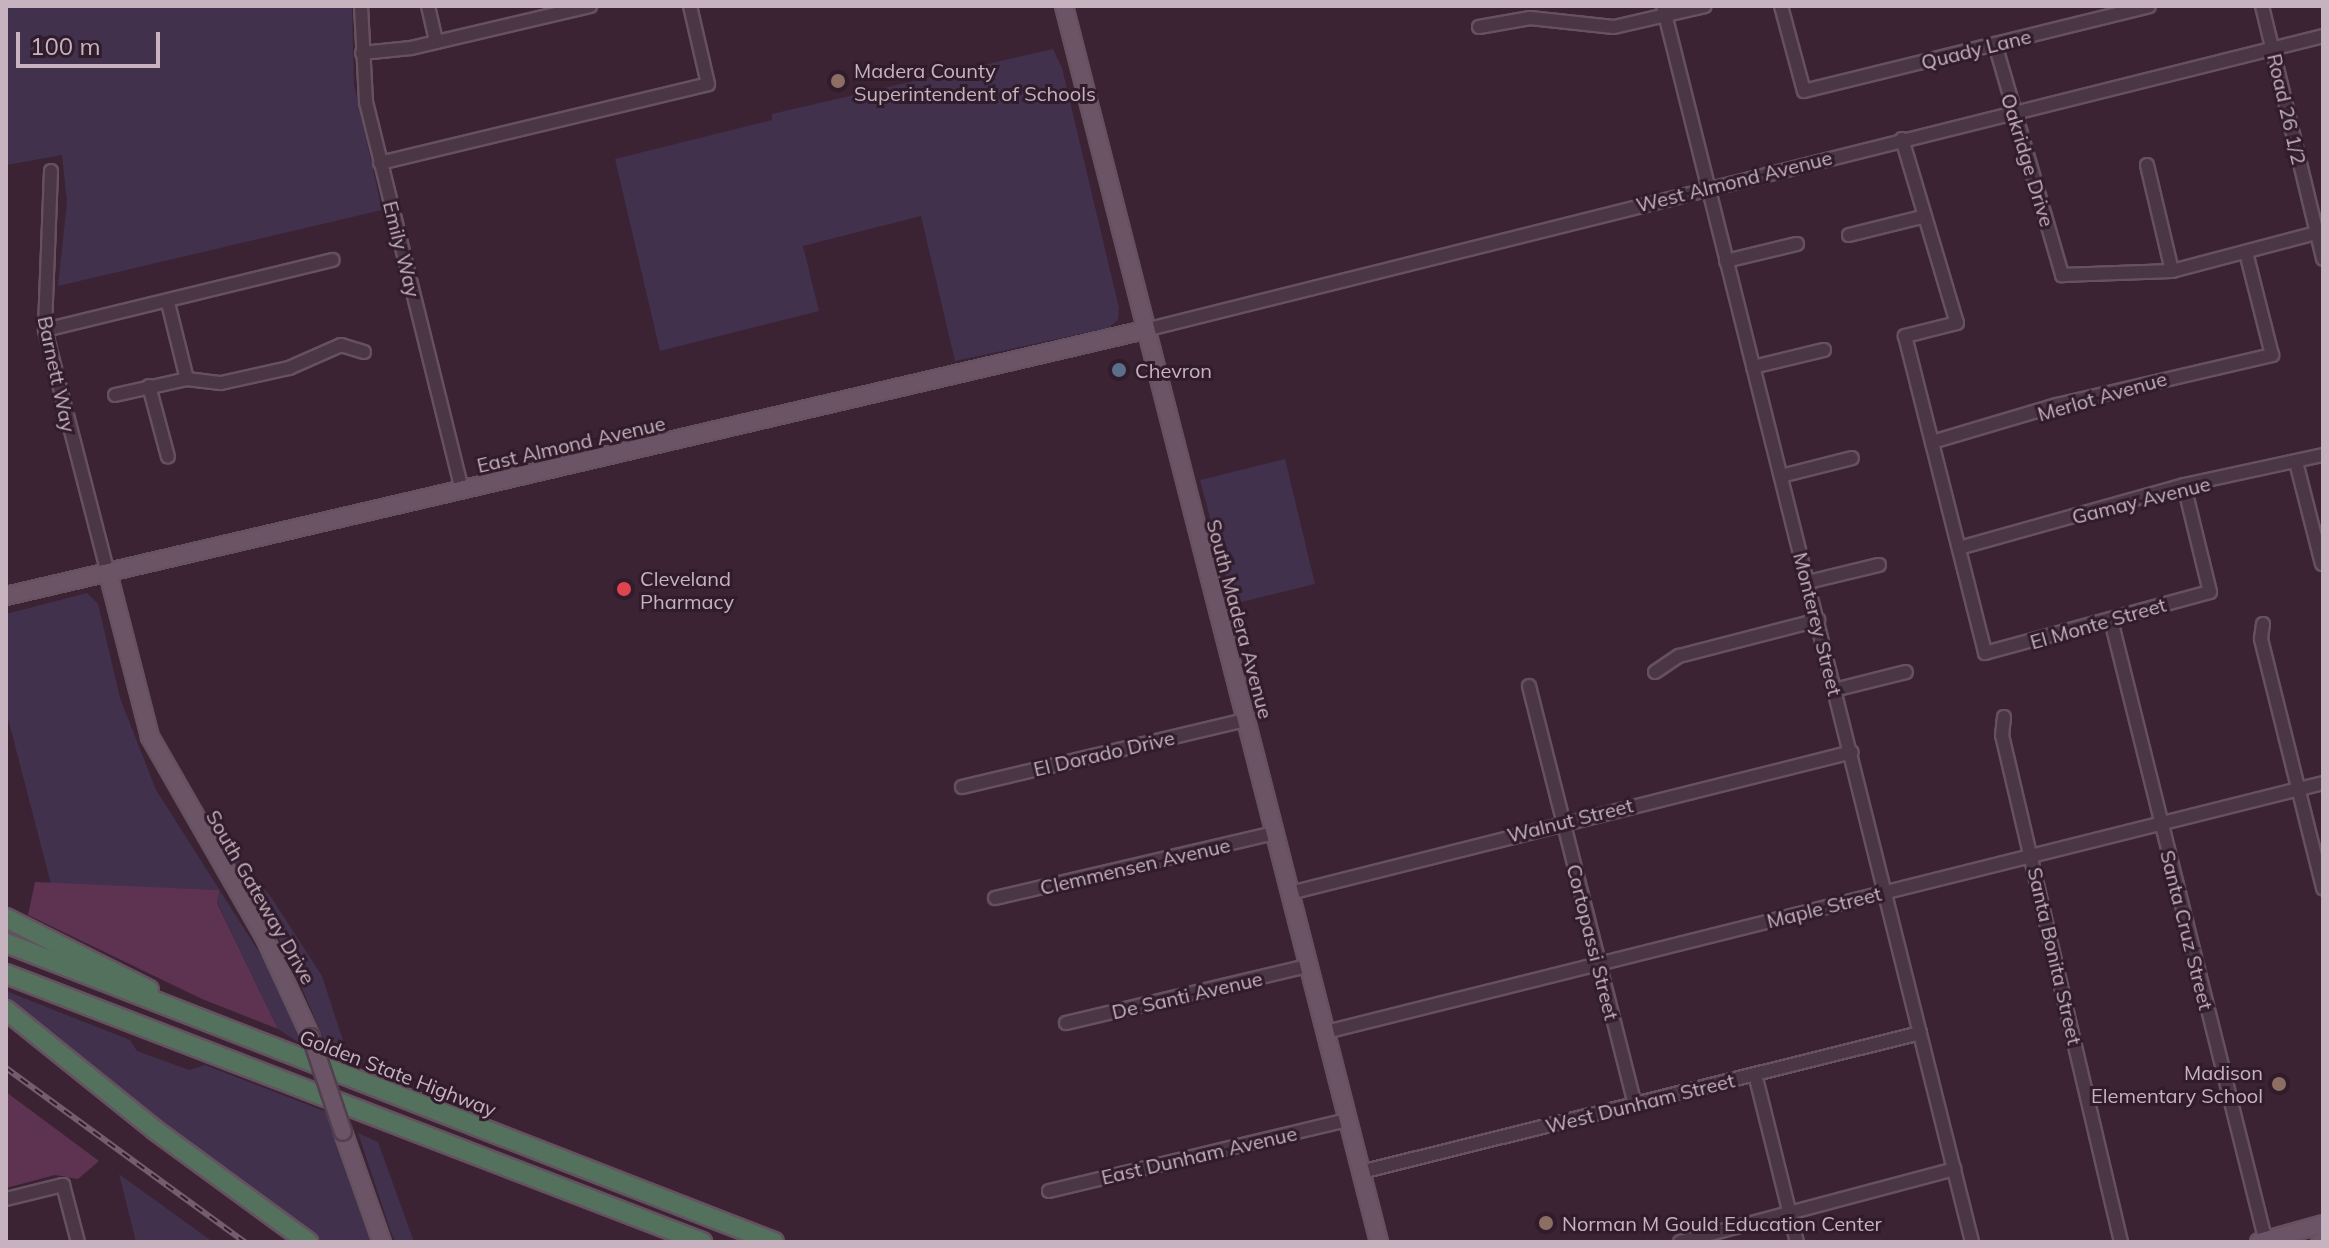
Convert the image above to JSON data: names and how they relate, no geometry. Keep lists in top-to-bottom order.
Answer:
{
  "streets": {
    "highway": ["Golden State Highway"],
    "main road": ["East Almond Avenue", "South Madera Avenue", "South Gateway Drive"],
    "street": [
      "Quady Lane",
      "Road 26 1/2",
      "Oakridge Drive",
      "West Almond Avenue",
      "Emily Way",
      "Barnett Way",
      "Merlot Avenue",
      "Gamay Avenue",
      "El Monte Street",
      "Monterey Street",
      "El Dorado Drive",
      "Walnut Street",
      "Clemmensen Avenue",
      "Maple Street",
      "Santa Cruz Street",
      "Cortopassi Street",
      "Santa Bonita Street",
      "De Santi Avenue",
      "West Dunham Street",
      "East Dunham Avenue"
    ]
  },
  "crossings": [
    ["Quady Lane", "Oakridge Drive"],
    ["Road 26 1/2", "West Almond Avenue"],
    ["Oakridge Drive", "West Almond Avenue"],
    ["West Almond Avenue", "East Almond Avenue"],
    ["West Almond Avenue", "South Madera Avenue"],
    ["West Almond Avenue", "Monterey Street"],
    ["Emily Way", "East Almond Avenue"],
    ["Barnett Way", "East Almond Avenue"],
    ["Barnett Way", "South Gateway Drive"],
    ["East Almond Avenue", "South Madera Avenue"],
    ["East Almond Avenue", "South Gateway Drive"],
    ["Gamay Avenue", "El Monte Street"],
    ["South Madera Avenue", "El Dorado Drive"],
    ["South Madera Avenue", "Walnut Street"],
    ["South Madera Avenue", "Clemmensen Avenue"],
    ["South Madera Avenue", "Maple Street"],
    ["South Madera Avenue", "De Santi Avenue"],
    ["South Madera Avenue", "West Dunham Street"],
    ["South Madera Avenue", "East Dunham Avenue"],
    ["El Monte Street", "Santa Cruz Street"],
    ["Monterey Street", "Walnut Street"],
    ["Monterey Street", "Maple Street"],
    ["Monterey Street", "West Dunham Street"],
    ["Walnut Street", "Cortopassi Street"],
    ["Maple Street", "Santa Cruz Street"],
    ["Maple Street", "Cortopassi Street"],
    ["Maple Street", "Santa Bonita Street"],
    ["Cortopassi Street", "West Dunham Street"]
  ],
  "places": [
    "Madera County Superintendent of Schools",
    "Chevron",
    "Cleveland Pharmacy",
    "Madison Elementary School",
    "Norman M Gould Education Center"
  ],
  "scale_bar": "100 m"
}
